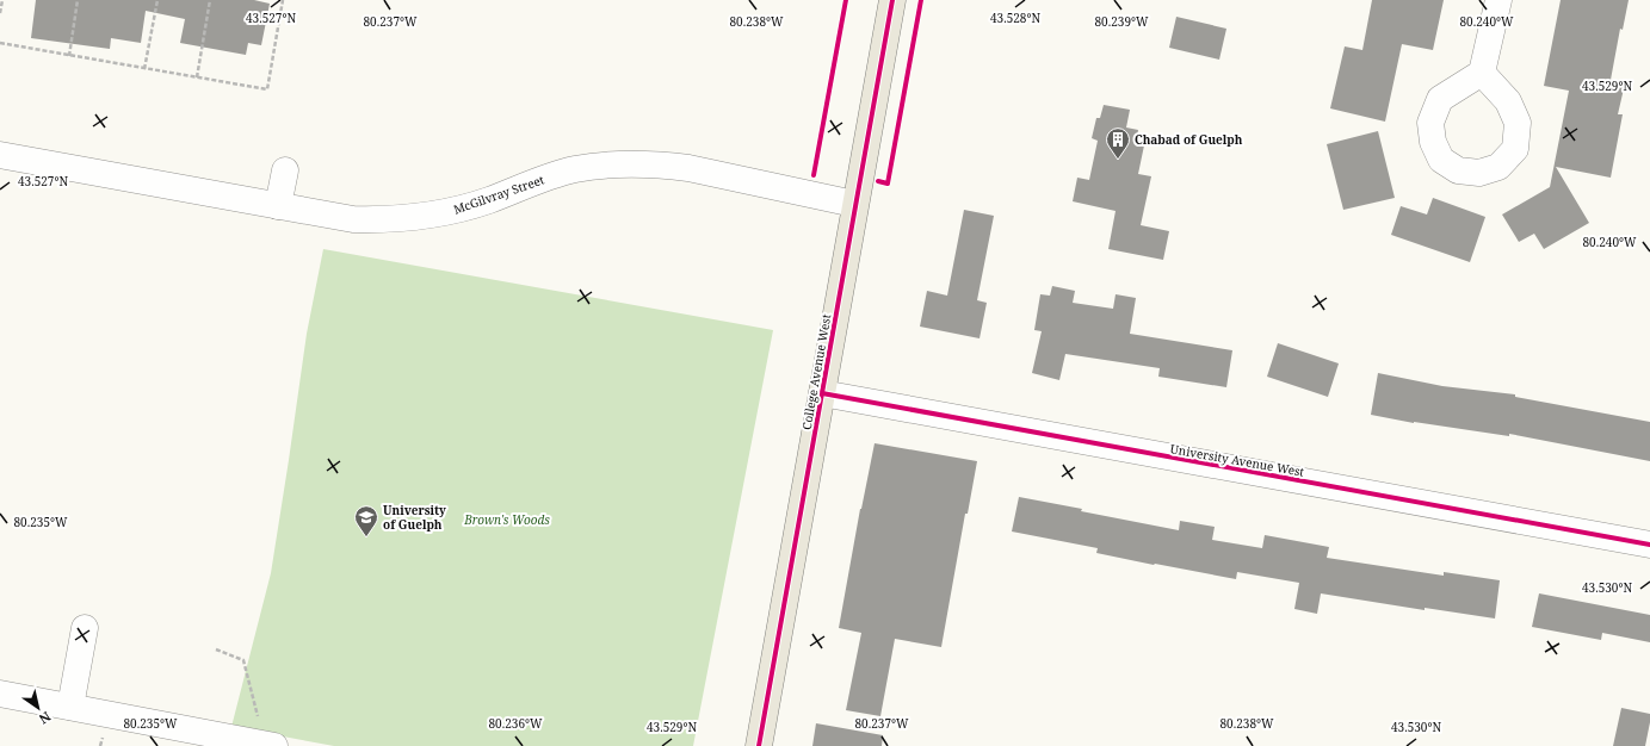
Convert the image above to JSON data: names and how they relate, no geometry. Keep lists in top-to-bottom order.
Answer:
{
  "streets": {
    "main road": ["College Avenue West"],
    "street": ["McGilvray Street", "University Avenue West"]
  },
  "crossings": [
    ["McGilvray Street", "College Avenue West"],
    ["College Avenue West", "University Avenue West"]
  ],
  "parks": ["Brown's Woods"],
  "places": {
    "building": ["Chabad of Guelph"],
    "school or university": ["University of Guelph"]
  },
  "north": "bottom right",
  "coordinates": [
    "43.527°N",
    "43.528°N",
    "80.237°W",
    "80.238°W",
    "80.239°W",
    "80.240°W",
    "43.529°N",
    "80.235°W",
    "43.530°N",
    "80.236°W"
  ]
}
